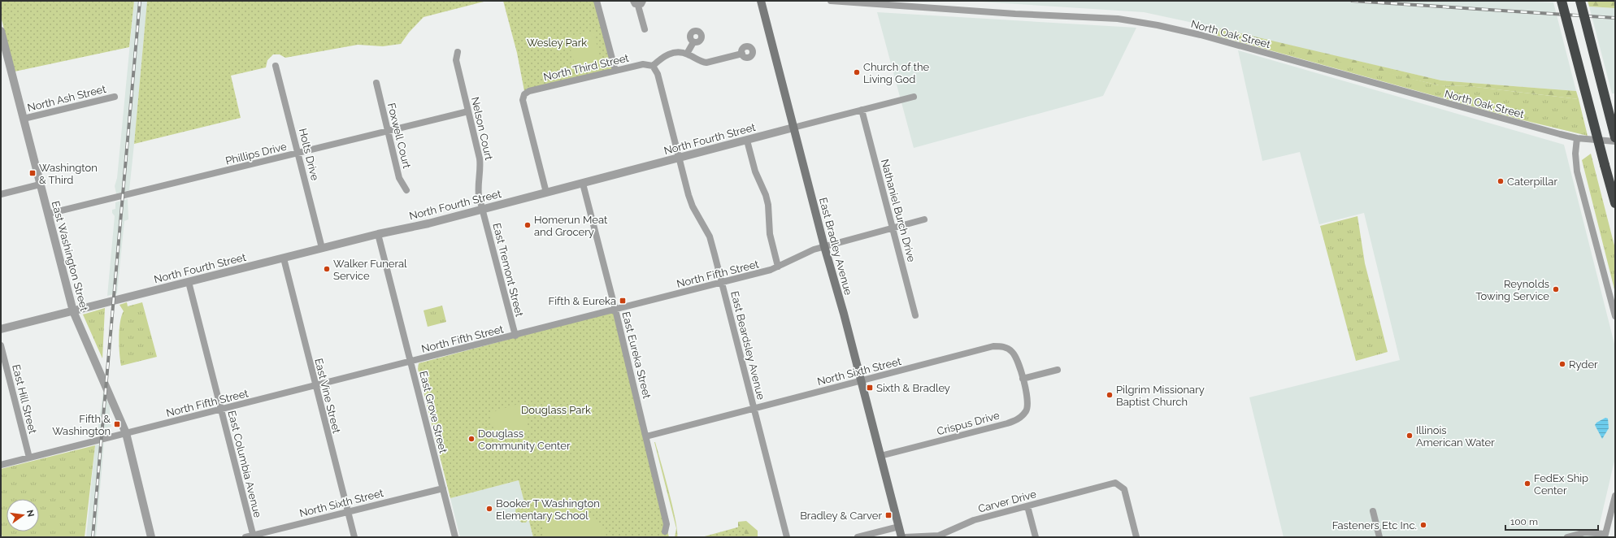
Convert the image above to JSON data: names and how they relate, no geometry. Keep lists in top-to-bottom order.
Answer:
{
  "streets": {
    "main road": ["East Bradley Avenue"],
    "street": [
      "North Oak Street",
      "North Third Street",
      "North Ash Street",
      "Nelson Court",
      "Foxwell Court",
      "North Fourth Street",
      "Phillips Drive",
      "Holts Drive",
      "Nathaniel Burch Drive",
      "East Washington Street",
      "East Tremont Street",
      "North Fifth Street",
      "East Beardsley Avenue",
      "East Eureka Street",
      "North Sixth Street",
      "East Vine Street",
      "East Hill Street",
      "East Grove Street",
      "Crispus Drive",
      "East Columbia Avenue",
      "Carver Drive"
    ]
  },
  "crossings": [
    ["North Third Street", "North Fourth Street"],
    ["North Third Street", "East Beardsley Avenue"],
    ["North Ash Street", "East Washington Street"],
    ["Nelson Court", "North Fourth Street"],
    ["Nelson Court", "Phillips Drive"],
    ["Nelson Court", "East Tremont Street"],
    ["Foxwell Court", "Phillips Drive"],
    ["North Fourth Street", "Holts Drive"],
    ["North Fourth Street", "Nathaniel Burch Drive"],
    ["North Fourth Street", "East Bradley Avenue"],
    ["North Fourth Street", "East Washington Street"],
    ["North Fourth Street", "East Tremont Street"],
    ["North Fourth Street", "East Beardsley Avenue"],
    ["North Fourth Street", "East Eureka Street"],
    ["North Fourth Street", "East Vine Street"],
    ["North Fourth Street", "East Grove Street"],
    ["North Fourth Street", "East Columbia Avenue"],
    ["Phillips Drive", "Holts Drive"],
    ["Phillips Drive", "East Washington Street"],
    ["Nathaniel Burch Drive", "North Fifth Street"],
    ["East Bradley Avenue", "North Fifth Street"],
    ["East Bradley Avenue", "North Sixth Street"],
    ["East Bradley Avenue", "Crispus Drive"],
    ["East Bradley Avenue", "Carver Drive"],
    ["East Washington Street", "North Fifth Street"],
    ["East Tremont Street", "North Fifth Street"],
    ["North Fifth Street", "East Beardsley Avenue"],
    ["North Fifth Street", "East Eureka Street"],
    ["North Fifth Street", "East Vine Street"],
    ["North Fifth Street", "East Hill Street"],
    ["North Fifth Street", "East Grove Street"],
    ["North Fifth Street", "East Columbia Avenue"],
    ["East Beardsley Avenue", "North Sixth Street"],
    ["East Eureka Street", "North Sixth Street"],
    ["North Sixth Street", "East Vine Street"],
    ["North Sixth Street", "East Grove Street"],
    ["North Sixth Street", "Crispus Drive"],
    ["North Sixth Street", "East Columbia Avenue"]
  ],
  "parks": ["Wesley Park", "Douglass Park"],
  "places": {
    "other": [
      "Church of the Living God",
      "Caterpillar",
      "Homerun Meat and Grocery",
      "Walker Funeral Service",
      "Reynolds Towing Service",
      "Ryder",
      "Pilgrim Missionary Baptist Church",
      "Illinois American Water",
      "Douglass Community Center",
      "FedEx Ship Center",
      "Booker T Washington Elementary School",
      "Fasteners Etc Inc."
    ],
    "transit": [
      "Washington & Third",
      "Fifth & Eureka",
      "Sixth & Bradley",
      "Fifth & Washington",
      "Bradley & Carver"
    ]
  },
  "scale_bar": "100 m",
  "north": "right"
}
